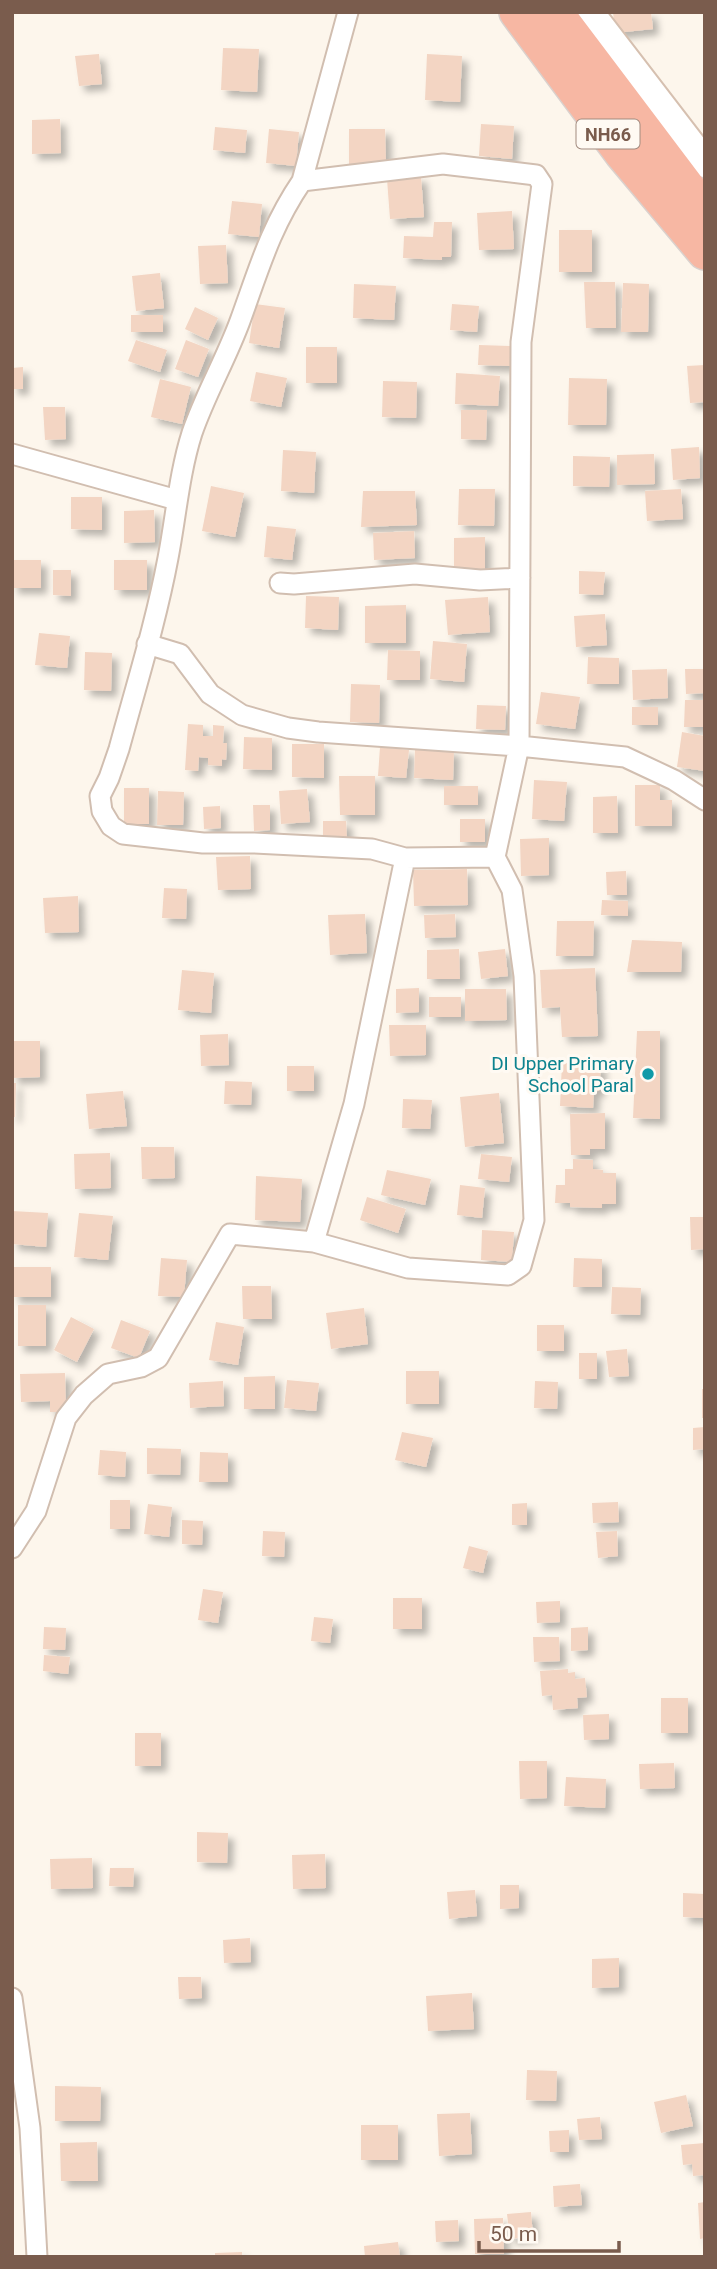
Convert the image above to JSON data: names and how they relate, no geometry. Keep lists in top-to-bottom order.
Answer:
{
  "streets": {
    "highway": ["NH66"]
  },
  "places": ["DI Upper Primary School Paral"],
  "scale_bar": "50 m"
}
